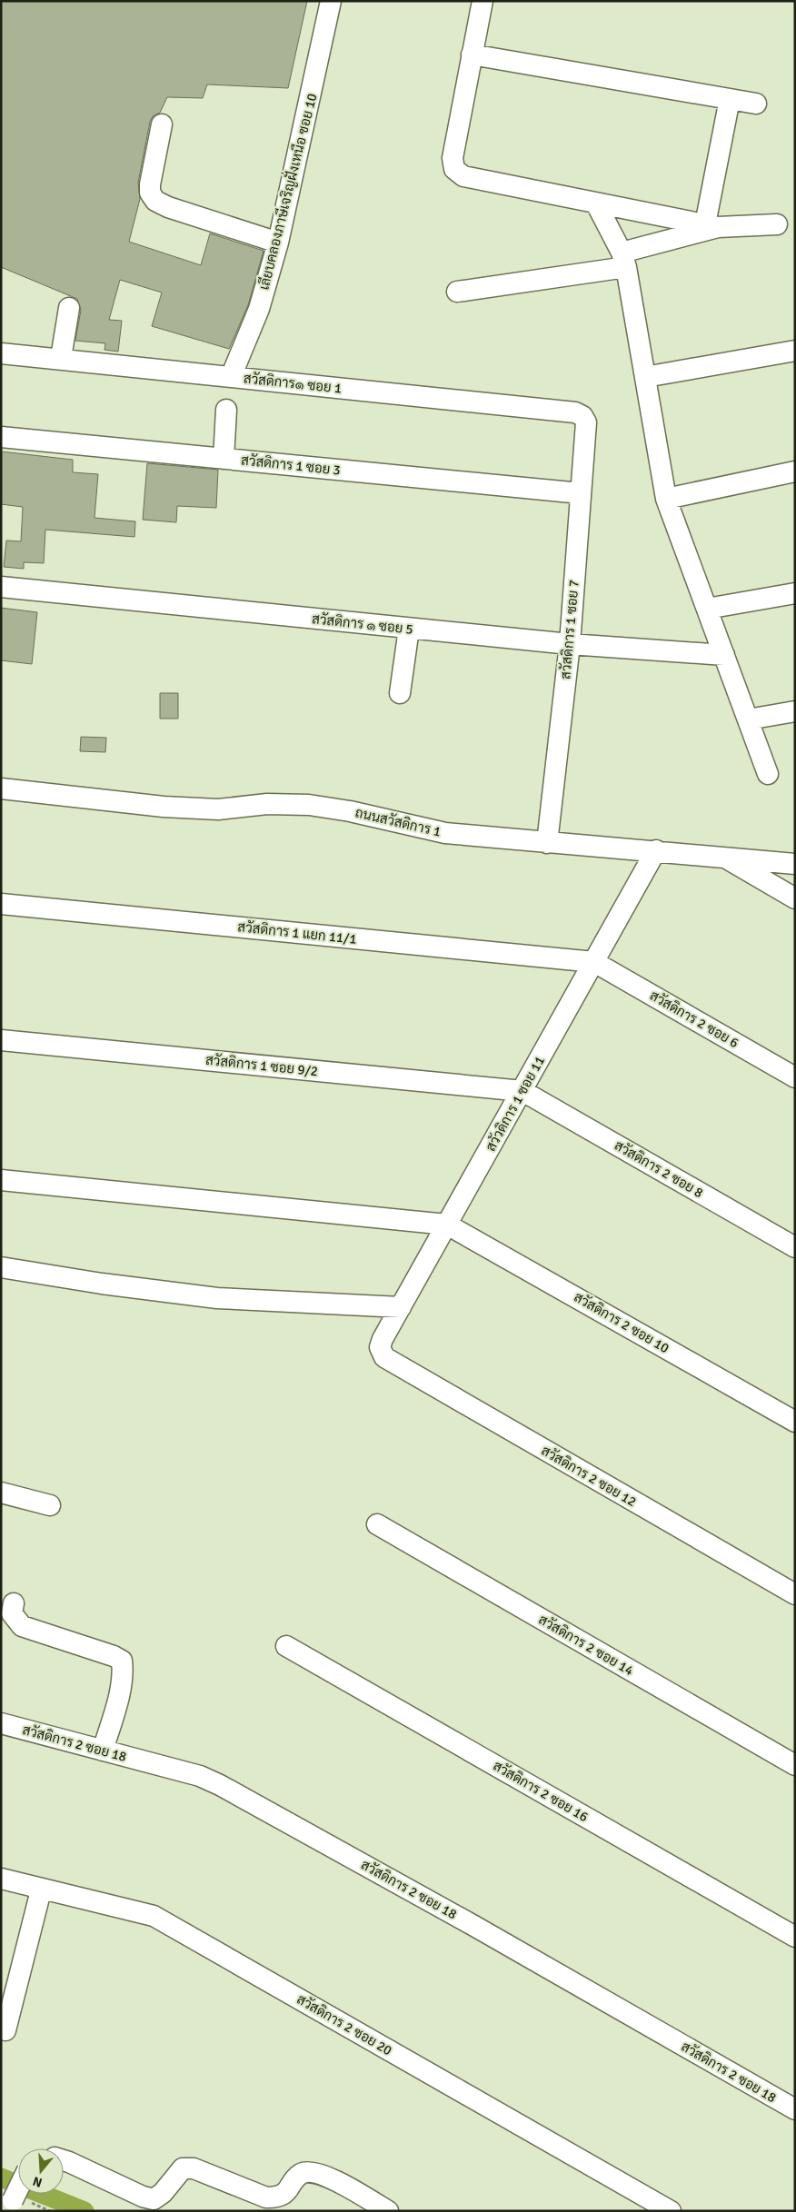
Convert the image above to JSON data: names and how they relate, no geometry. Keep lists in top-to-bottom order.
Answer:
{
  "streets": {
    "street": [
      "เลียบคลองภาษีเจริญฝั่งเหนือ ซอย 10",
      "สวัสดิการ๑ ซอย 1",
      "สวัสดิการ 1 ซอย 3",
      "สวัสดิการ ๑ ซอย 5",
      "สวัสดิการ 1 ซอย 7",
      "ถนนสวัสดิการ 1",
      "สวัสดิการ 1 แยก 11/1",
      "สวัสดิการ 2 ซอย 6",
      "สวัสดิการ 1 ซอย 9/2",
      "สวัวดิการ 1 ซอย 11",
      "สวัสดิการ 2 ซอย 8",
      "สวัสดิการ 2 ซอย 10",
      "สวัสดิการ 2 ซอย 12",
      "สวัสดิการ 2 ซอย 14",
      "สวัสดิการ 2 ซอย 18",
      "สวัสดิการ 2 ซอย 16",
      "สวัสดิการ 2 ซอย 20"
    ]
  },
  "crossings": [
    ["เลียบคลองภาษีเจริญฝั่งเหนือ ซอย 10", "สวัสดิการ๑ ซอย 1"],
    ["สวัสดิการ๑ ซอย 1", "สวัสดิการ 1 ซอย 7"],
    ["สวัสดิการ 1 ซอย 3", "สวัสดิการ 1 ซอย 7"],
    ["สวัสดิการ ๑ ซอย 5", "สวัสดิการ 1 ซอย 7"],
    ["สวัสดิการ 1 ซอย 7", "ถนนสวัสดิการ 1"],
    ["ถนนสวัสดิการ 1", "สวัวดิการ 1 ซอย 11"],
    ["สวัสดิการ 1 แยก 11/1", "สวัสดิการ 2 ซอย 6"],
    ["สวัสดิการ 1 แยก 11/1", "สวัวดิการ 1 ซอย 11"],
    ["สวัสดิการ 2 ซอย 6", "สวัวดิการ 1 ซอย 11"],
    ["สวัสดิการ 1 ซอย 9/2", "สวัวดิการ 1 ซอย 11"],
    ["สวัสดิการ 1 ซอย 9/2", "สวัสดิการ 2 ซอย 8"],
    ["สวัวดิการ 1 ซอย 11", "สวัสดิการ 2 ซอย 8"],
    ["สวัวดิการ 1 ซอย 11", "สวัสดิการ 2 ซอย 10"],
    ["สวัวดิการ 1 ซอย 11", "สวัสดิการ 2 ซอย 12"]
  ],
  "north": "bottom"
}
